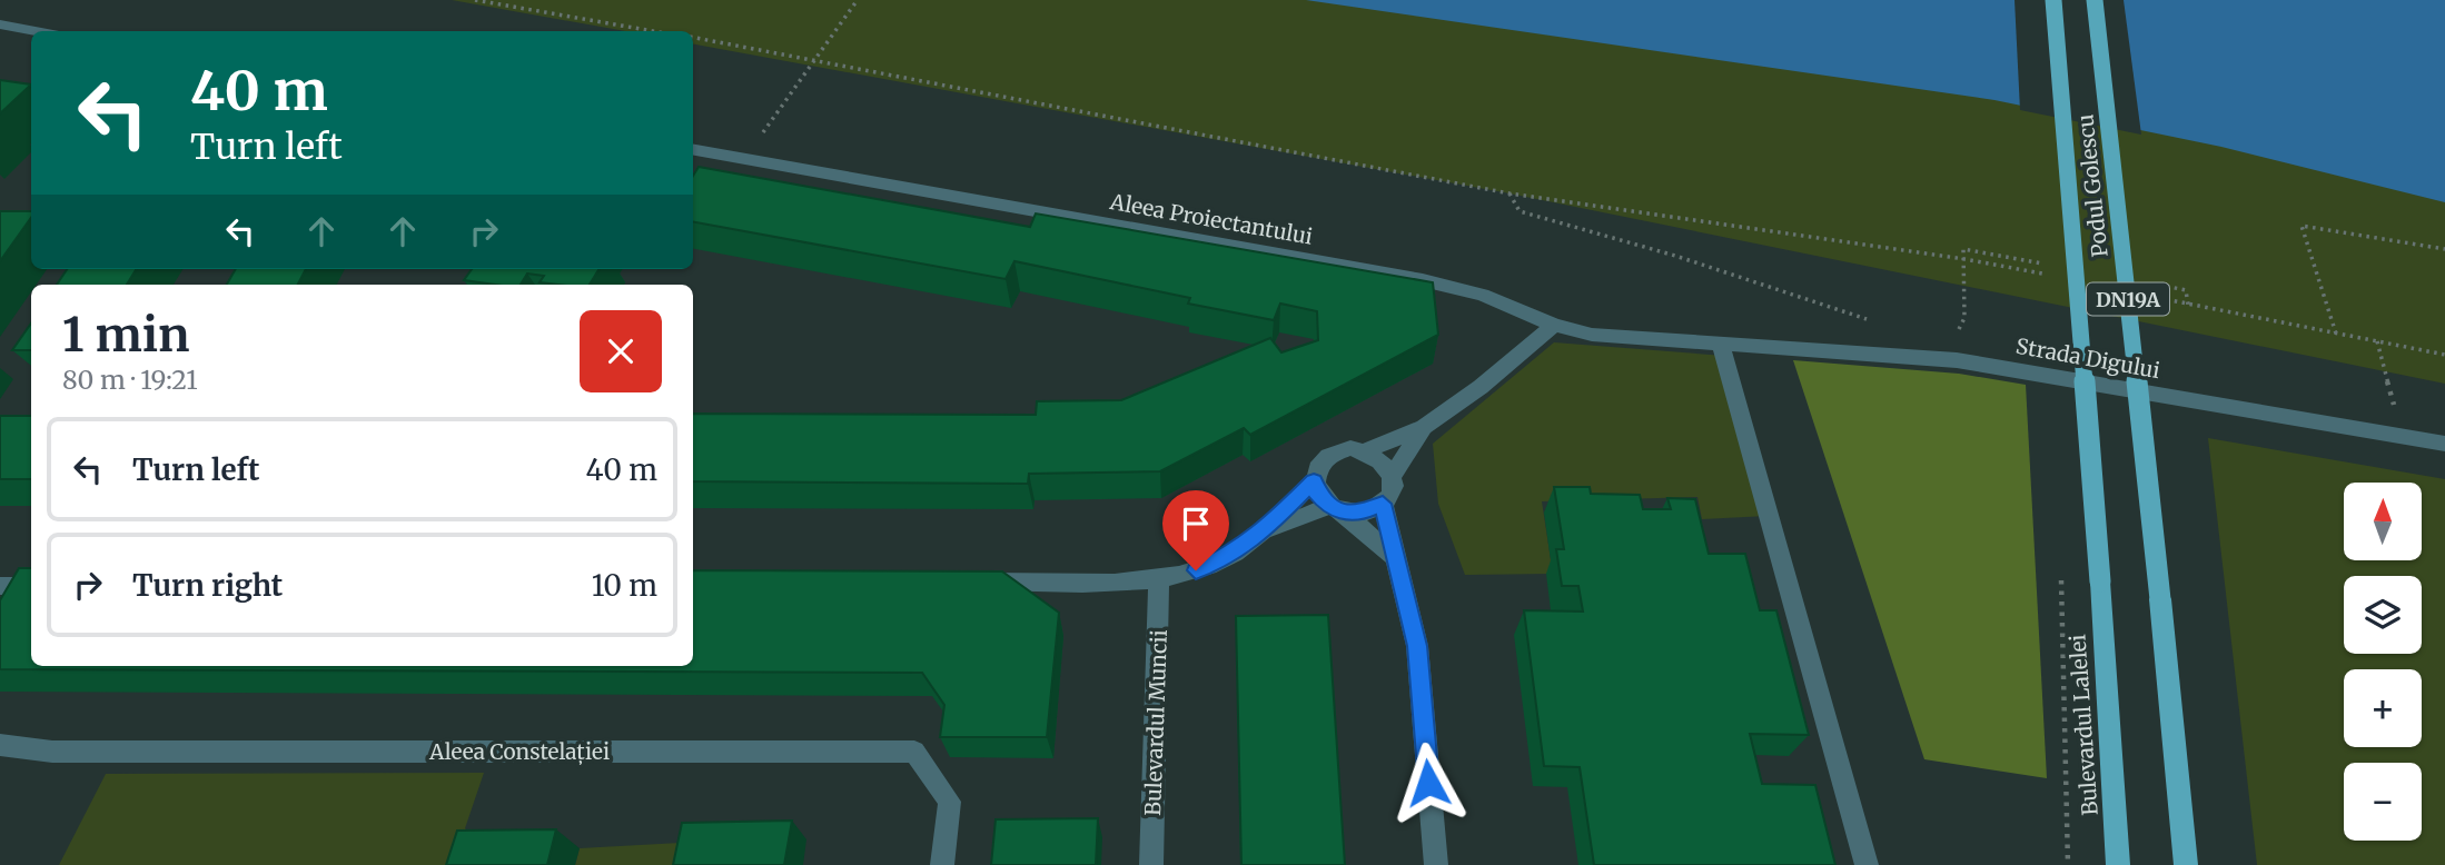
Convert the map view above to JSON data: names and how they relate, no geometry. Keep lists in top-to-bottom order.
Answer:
{
  "streets": {
    "main road": ["Podul Golescu", "DN19A", "Bulevardul Lalelei"],
    "street": [
      "Aleea Proiectantului",
      "Strada Digului",
      "Bulevardul Muncii",
      "Aleea Constelației"
    ]
  },
  "crossings": [
    ["Podul Golescu", "Bulevardul Lalelei"],
    ["Aleea Proiectantului", "Strada Digului"]
  ],
  "north": "top",
  "page": {
    "turn": ["40 m", "Turn left"],
    "heading": ["1 min", "80 m · 19:21"],
    "list": [
      {
        "name": "Turn left",
        "value": "40 m"
      },
      {
        "name": "Turn right",
        "value": "10 m"
      }
    ],
    "map_buttons": ["+", "−"]
  }
}
